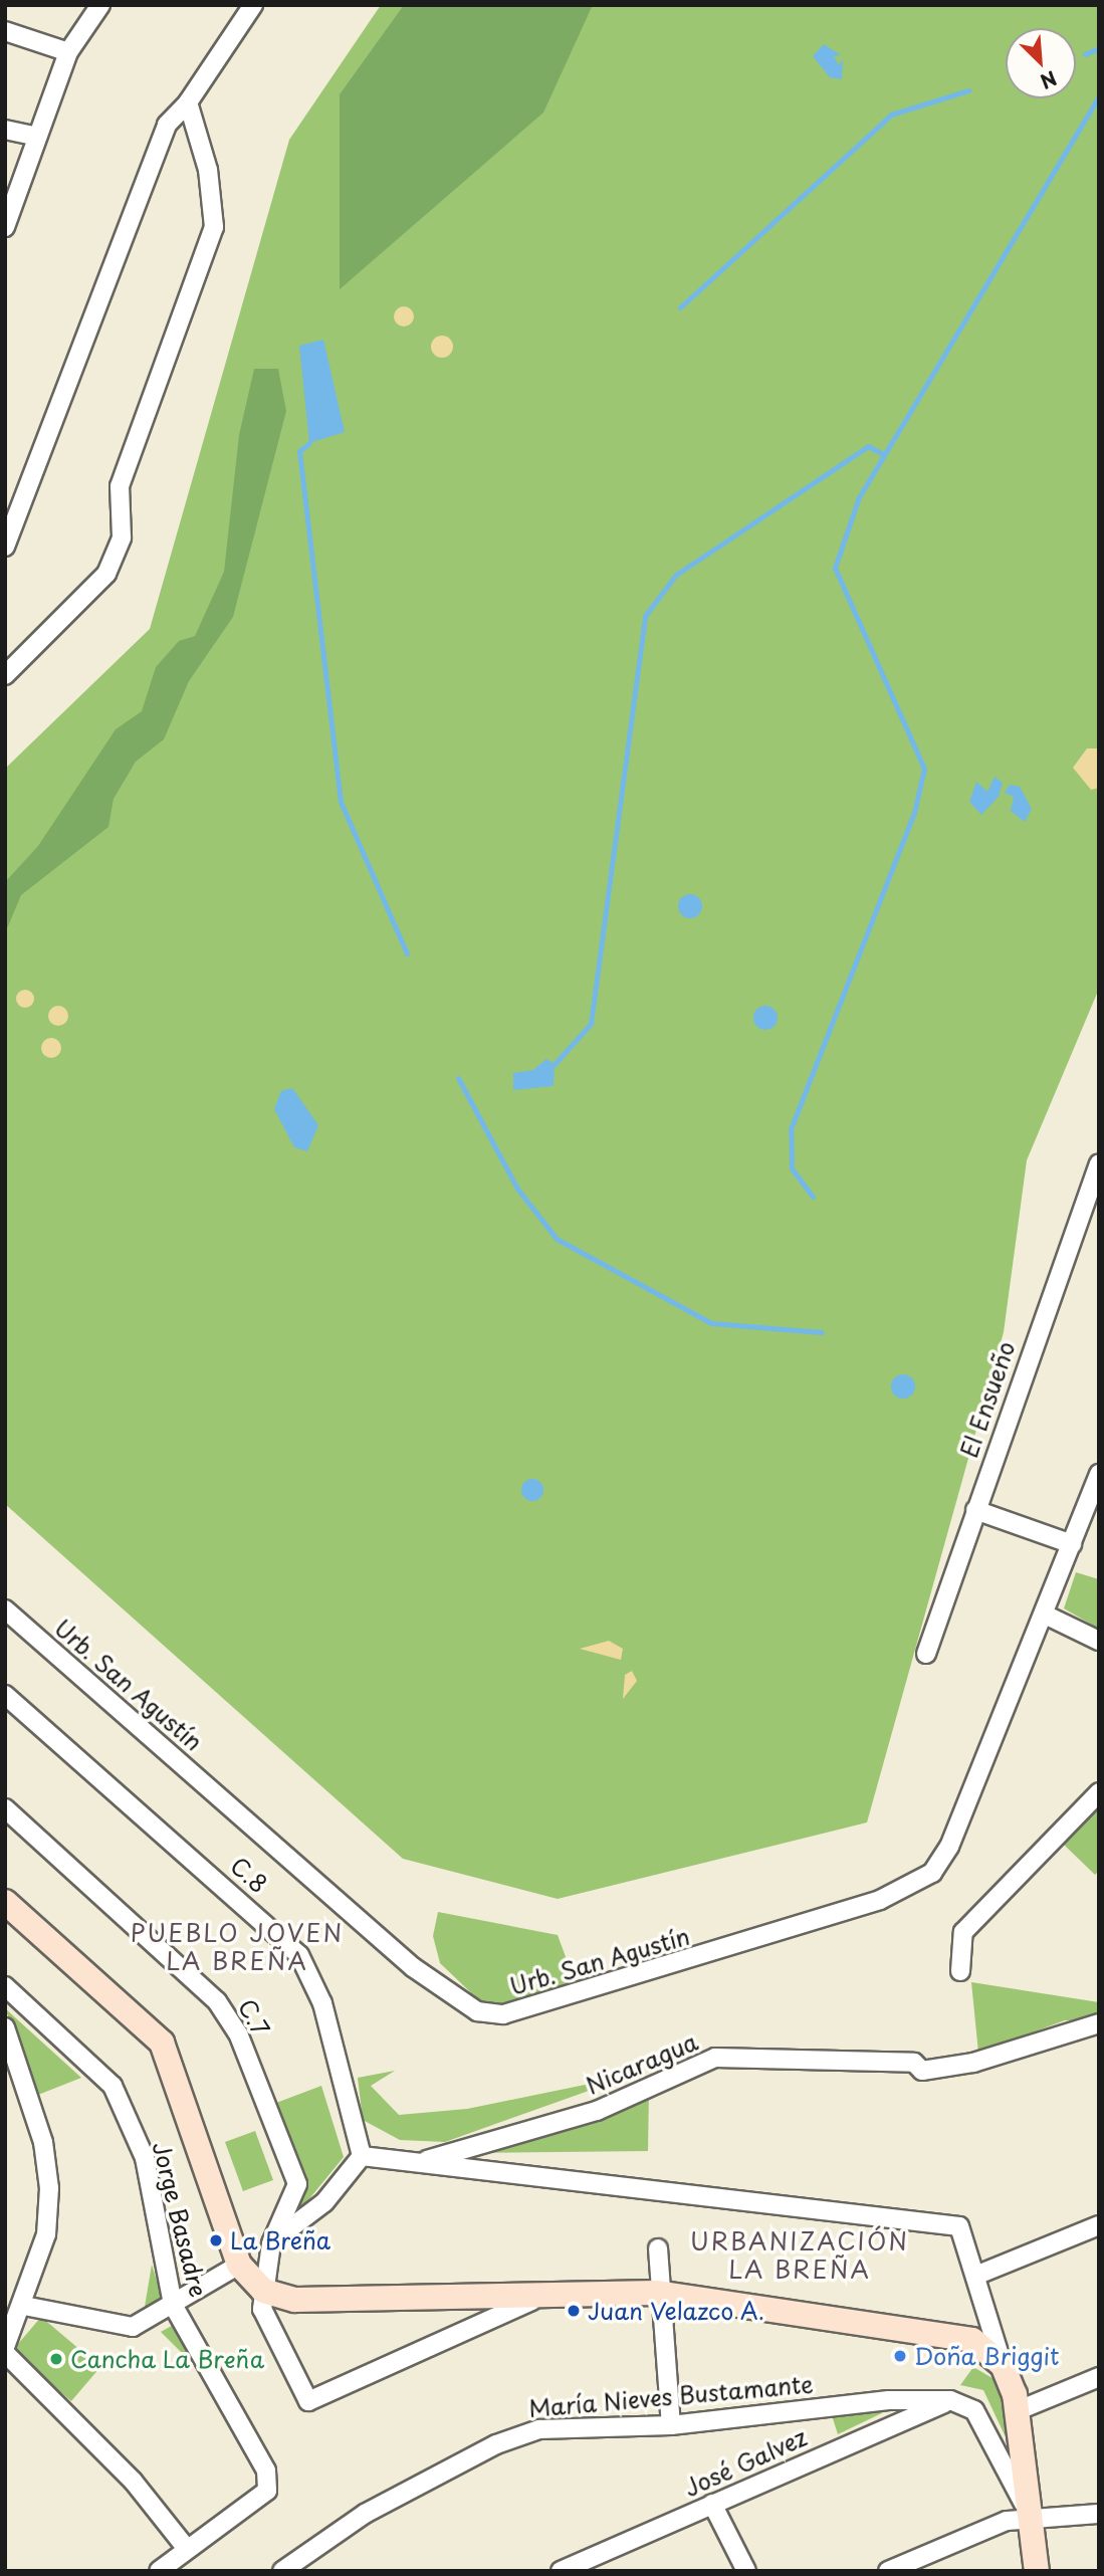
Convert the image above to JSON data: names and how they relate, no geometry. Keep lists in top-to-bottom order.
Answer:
{
  "streets": {
    "street": [
      "El Ensueño",
      "Urb. San Agustín",
      "C.8",
      "C.7",
      "Nicaragua",
      "Jorge Basadre",
      "María Nieves Bustamante",
      "José Galvez"
    ]
  },
  "crossings": [
    ["María Nieves Bustamante", "José Galvez"]
  ],
  "districts": ["PUEBLO JOVEN LA BREÑA", "URBANIZACIÓN LA BREÑA"],
  "places": [
    "La Breña",
    "Juan Velazco A.",
    "Doña Briggit",
    "Cancha La Breña"
  ],
  "north": "bottom right"
}
